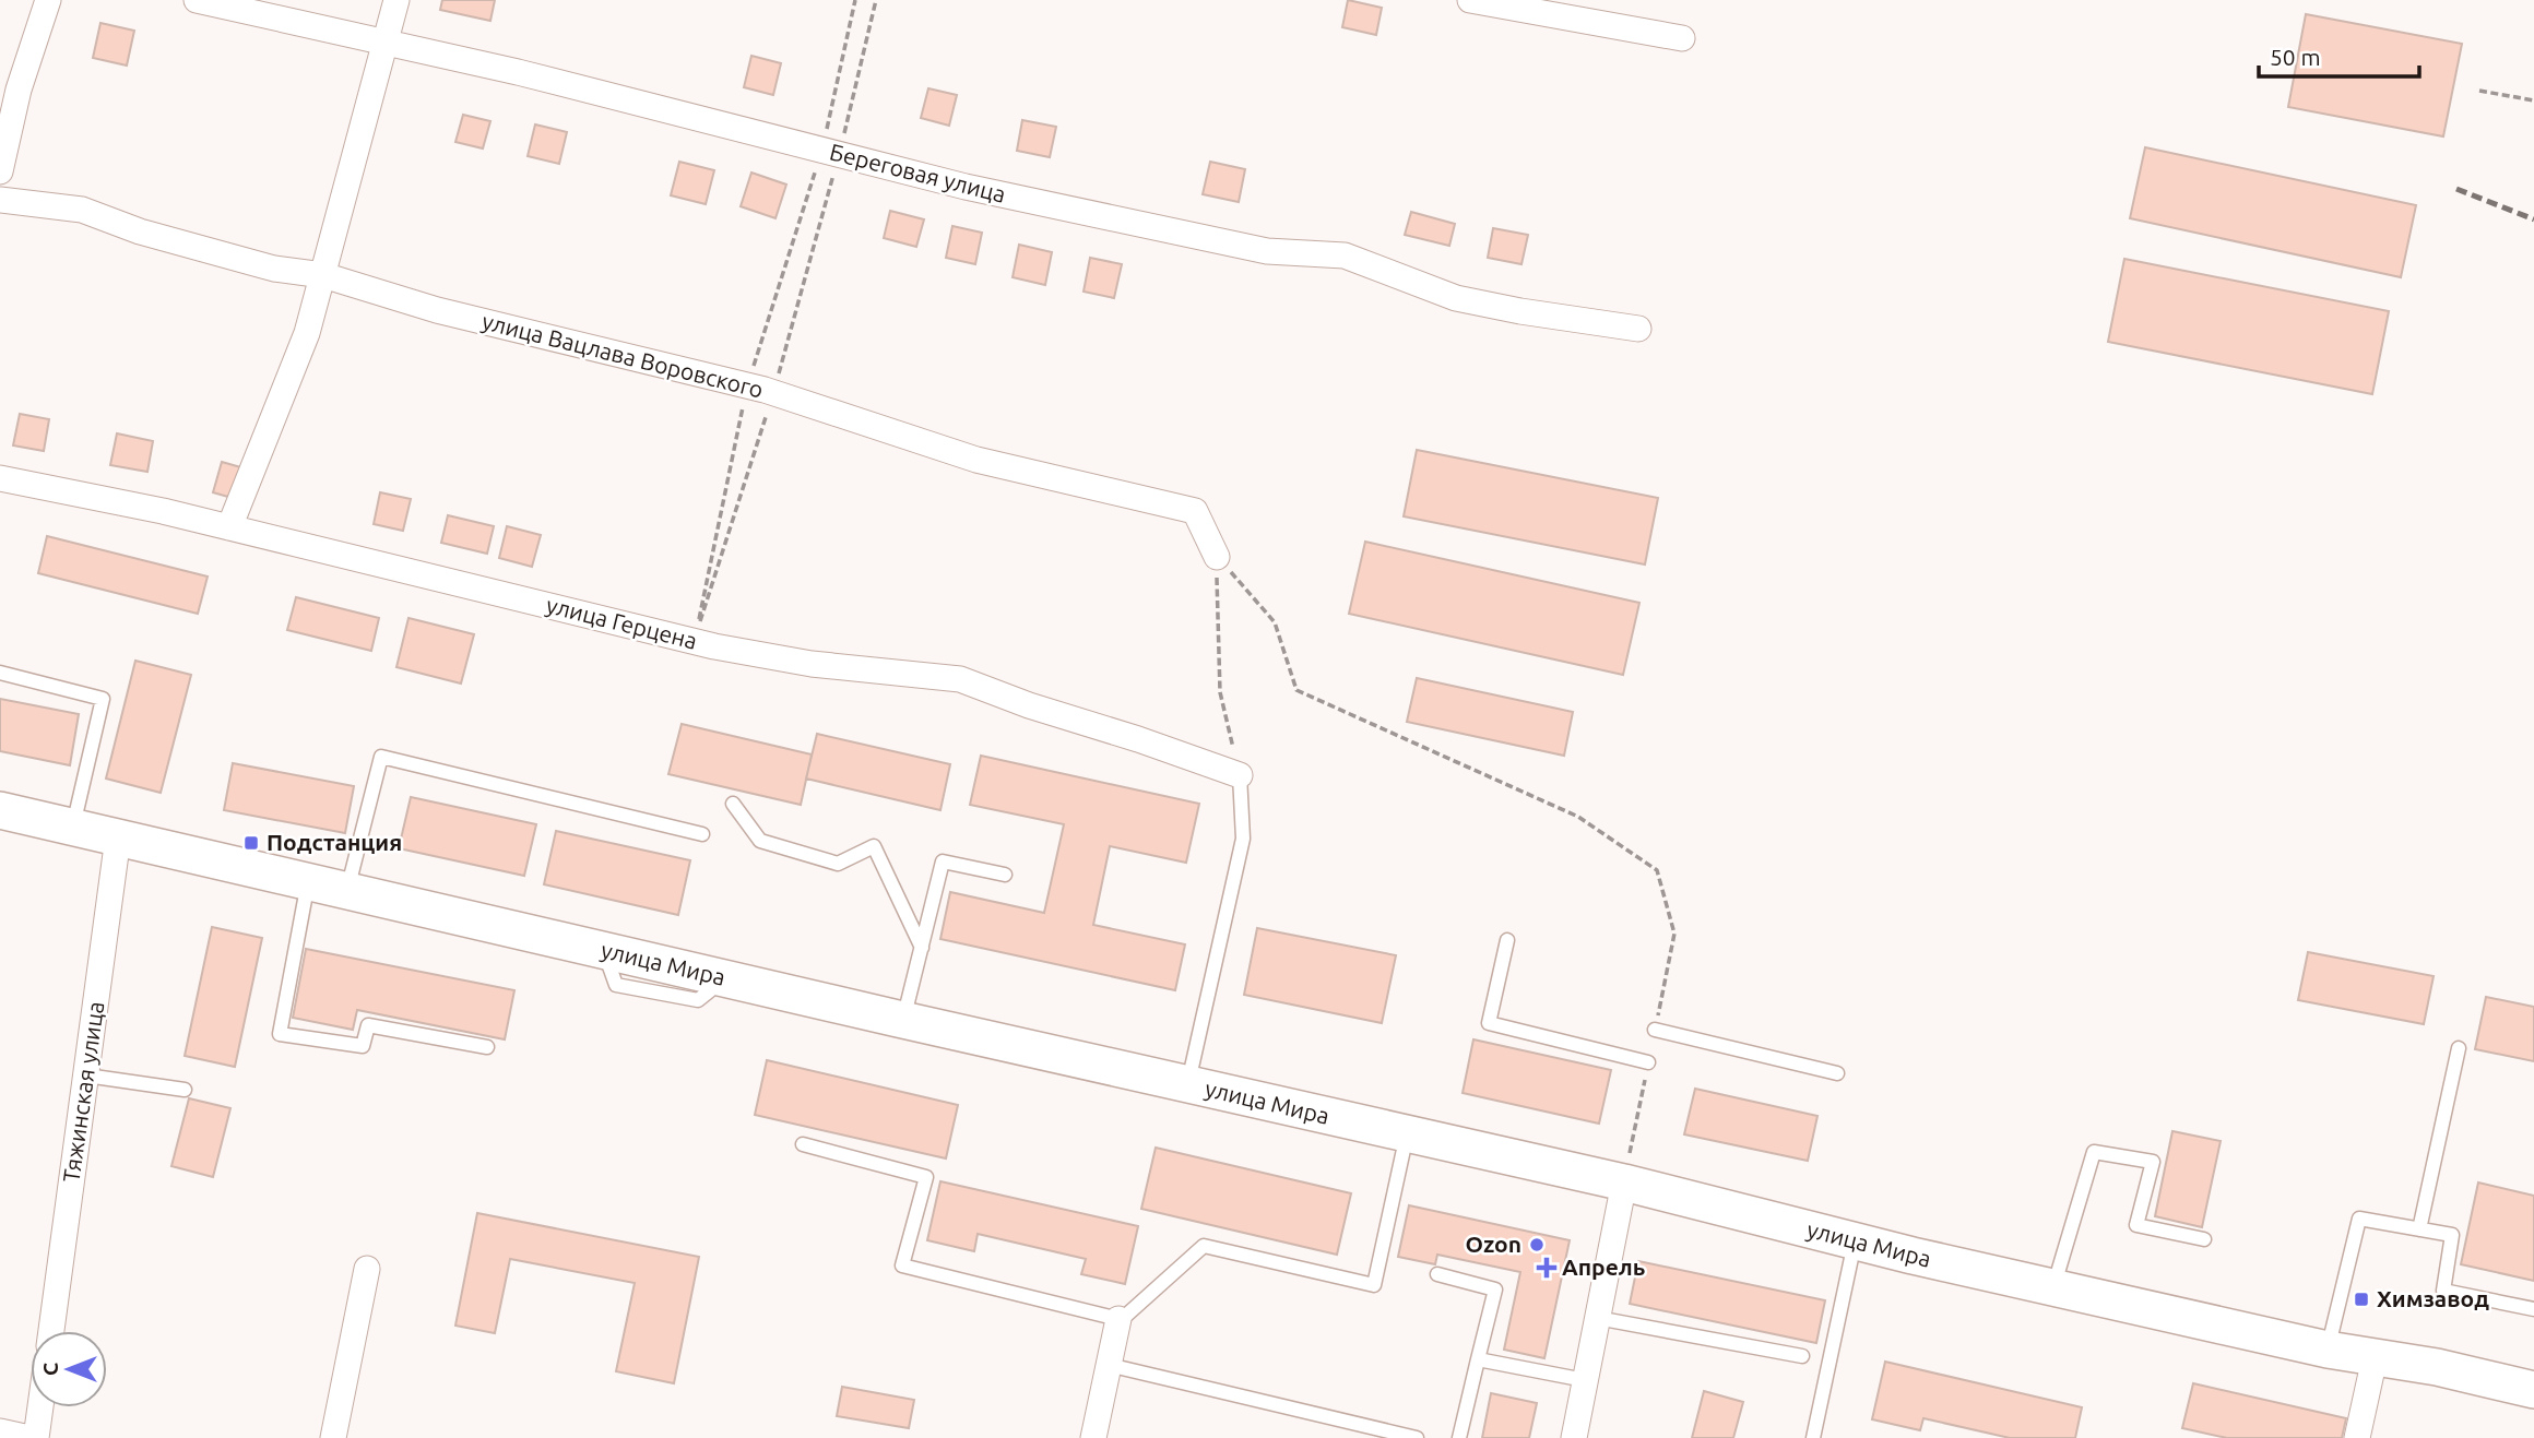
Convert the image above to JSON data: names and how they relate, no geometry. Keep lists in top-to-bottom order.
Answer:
{
  "streets": {
    "main road": ["улица Мира"],
    "street": [
      "Береговая улица",
      "улица Вацлава Воровского",
      "улица Герцена",
      "Тяжинская улица"
    ]
  },
  "crossings": [
    ["улица Мира", "Тяжинская улица"]
  ],
  "places": {
    "transit": ["Подстанция", "Химзавод"],
    "other": ["Ozon"],
    "health": ["Апрель"]
  },
  "scale_bar": "50 m",
  "north": "left"
}
